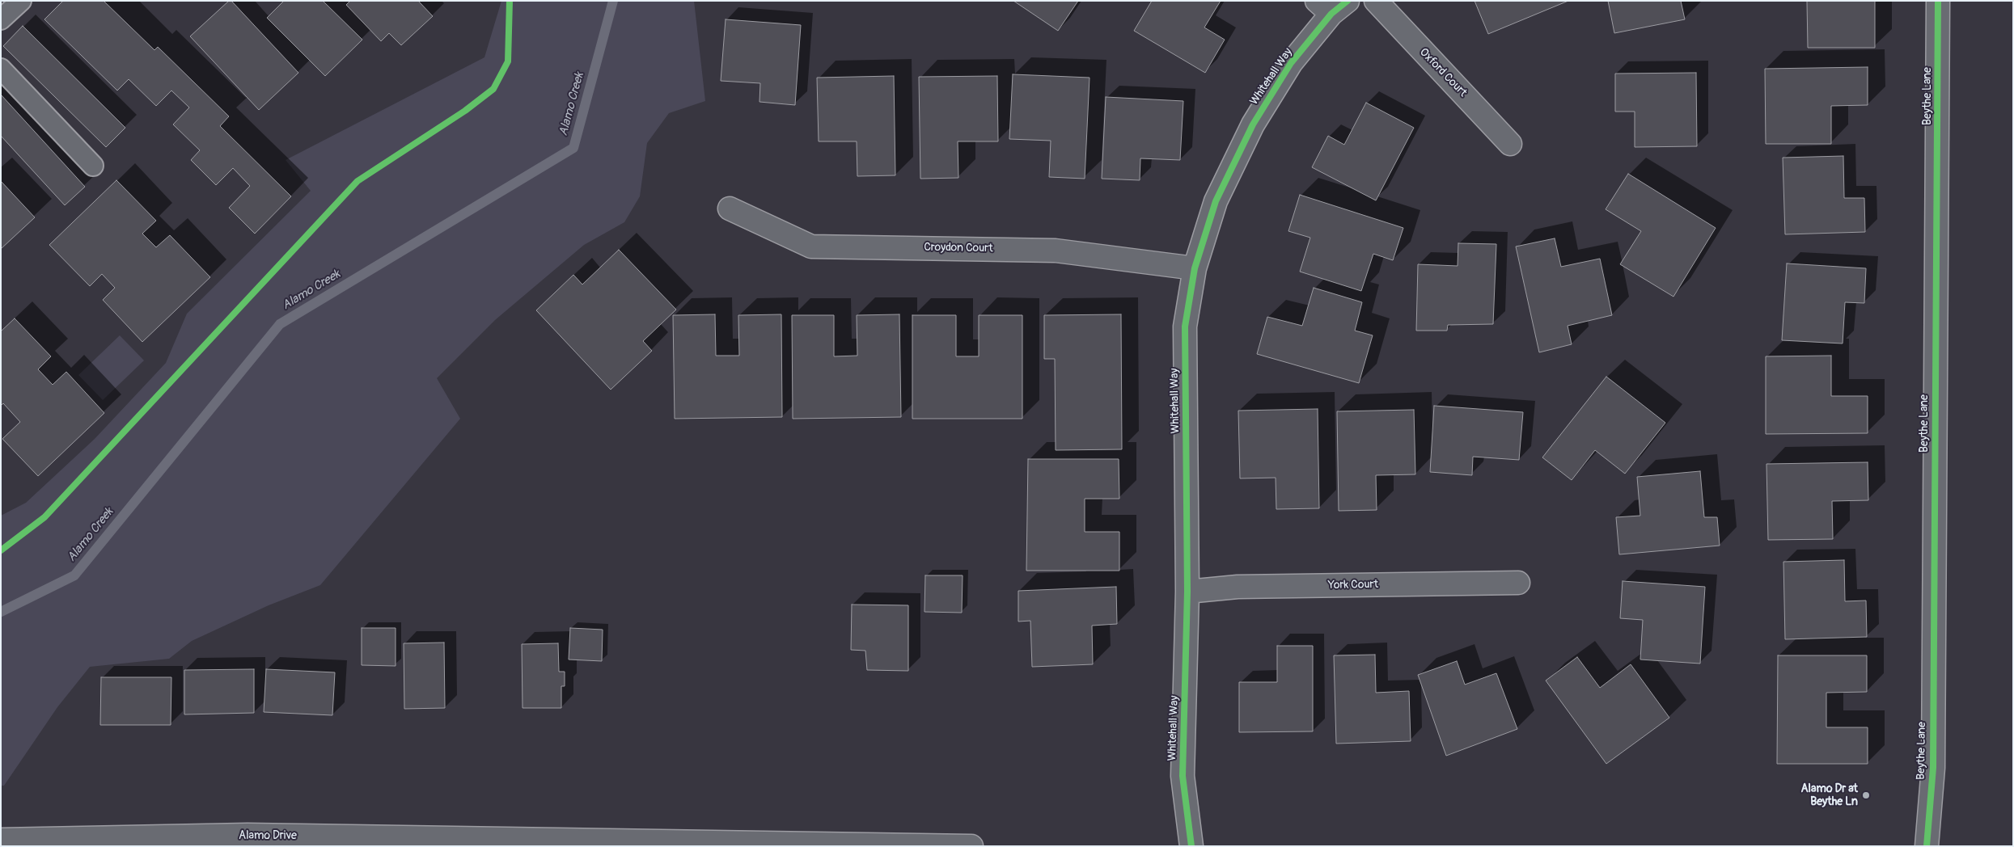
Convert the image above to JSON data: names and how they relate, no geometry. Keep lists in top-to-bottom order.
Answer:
{
  "streets": {
    "street": [
      "Oxford Court",
      "Whitehall Way",
      "Beythe Lane",
      "Croydon Court",
      "York Court",
      "Alamo Drive"
    ]
  },
  "crossings": [
    ["Whitehall Way", "Croydon Court"],
    ["Whitehall Way", "York Court"]
  ],
  "water": ["Alamo Creek"],
  "places": ["Alamo Dr at Beythe Ln"]
}
